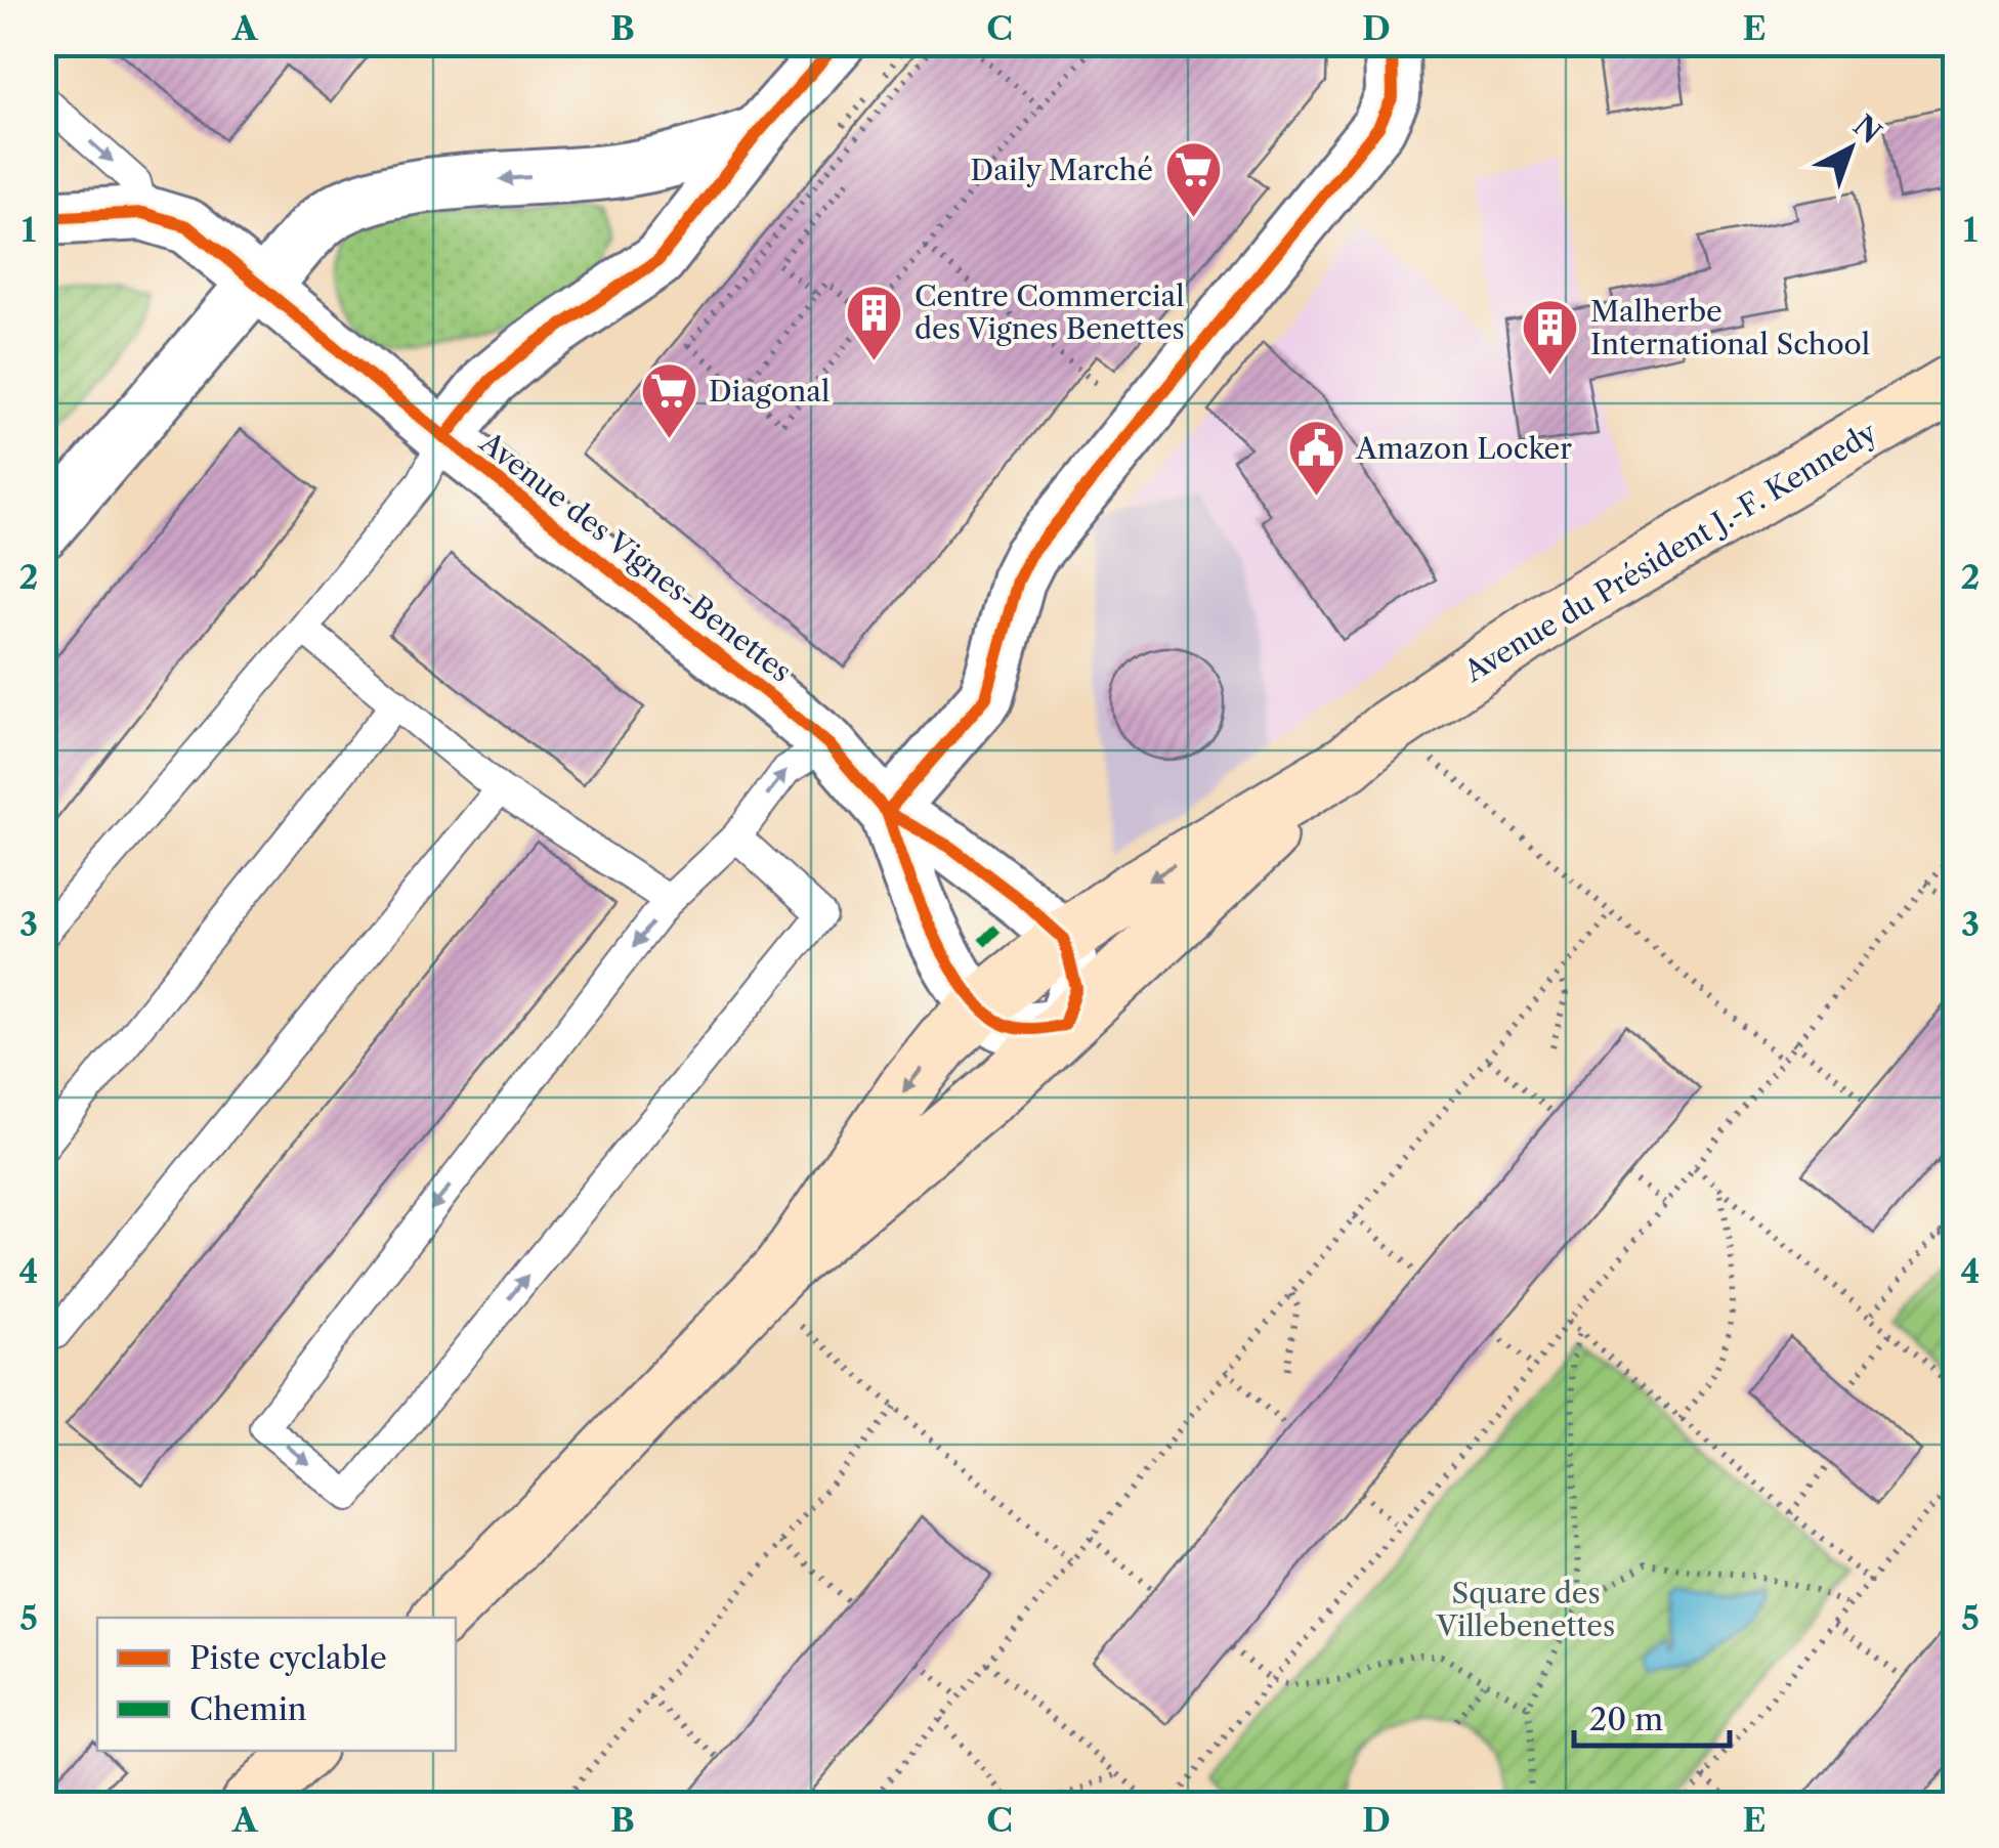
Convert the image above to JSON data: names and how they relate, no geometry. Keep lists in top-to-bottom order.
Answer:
{
  "streets": {
    "main road": ["Avenue du Président J.-F. Kennedy"],
    "street": ["Avenue des Vignes-Benettes"]
  },
  "crossings": [
    ["Avenue du Président J.-F. Kennedy", "Avenue des Vignes-Benettes"]
  ],
  "parks": ["Square des Villebenettes"],
  "places": {
    "supermarket": ["Daily Marché", "Diagonal"],
    "building": ["Centre Commercial des Vignes Benettes", "Malherbe International School"],
    "public building": ["Amazon Locker"]
  },
  "legend": ["Piste cyclable", "Chemin"],
  "scale_bar": "20 m",
  "north": "top right",
  "grid": {
    "columns": [
      "A",
      "B",
      "C",
      "D",
      "E"
    ],
    "rows": [
      "1",
      "2",
      "3",
      "4",
      "5"
    ]
  }
}
